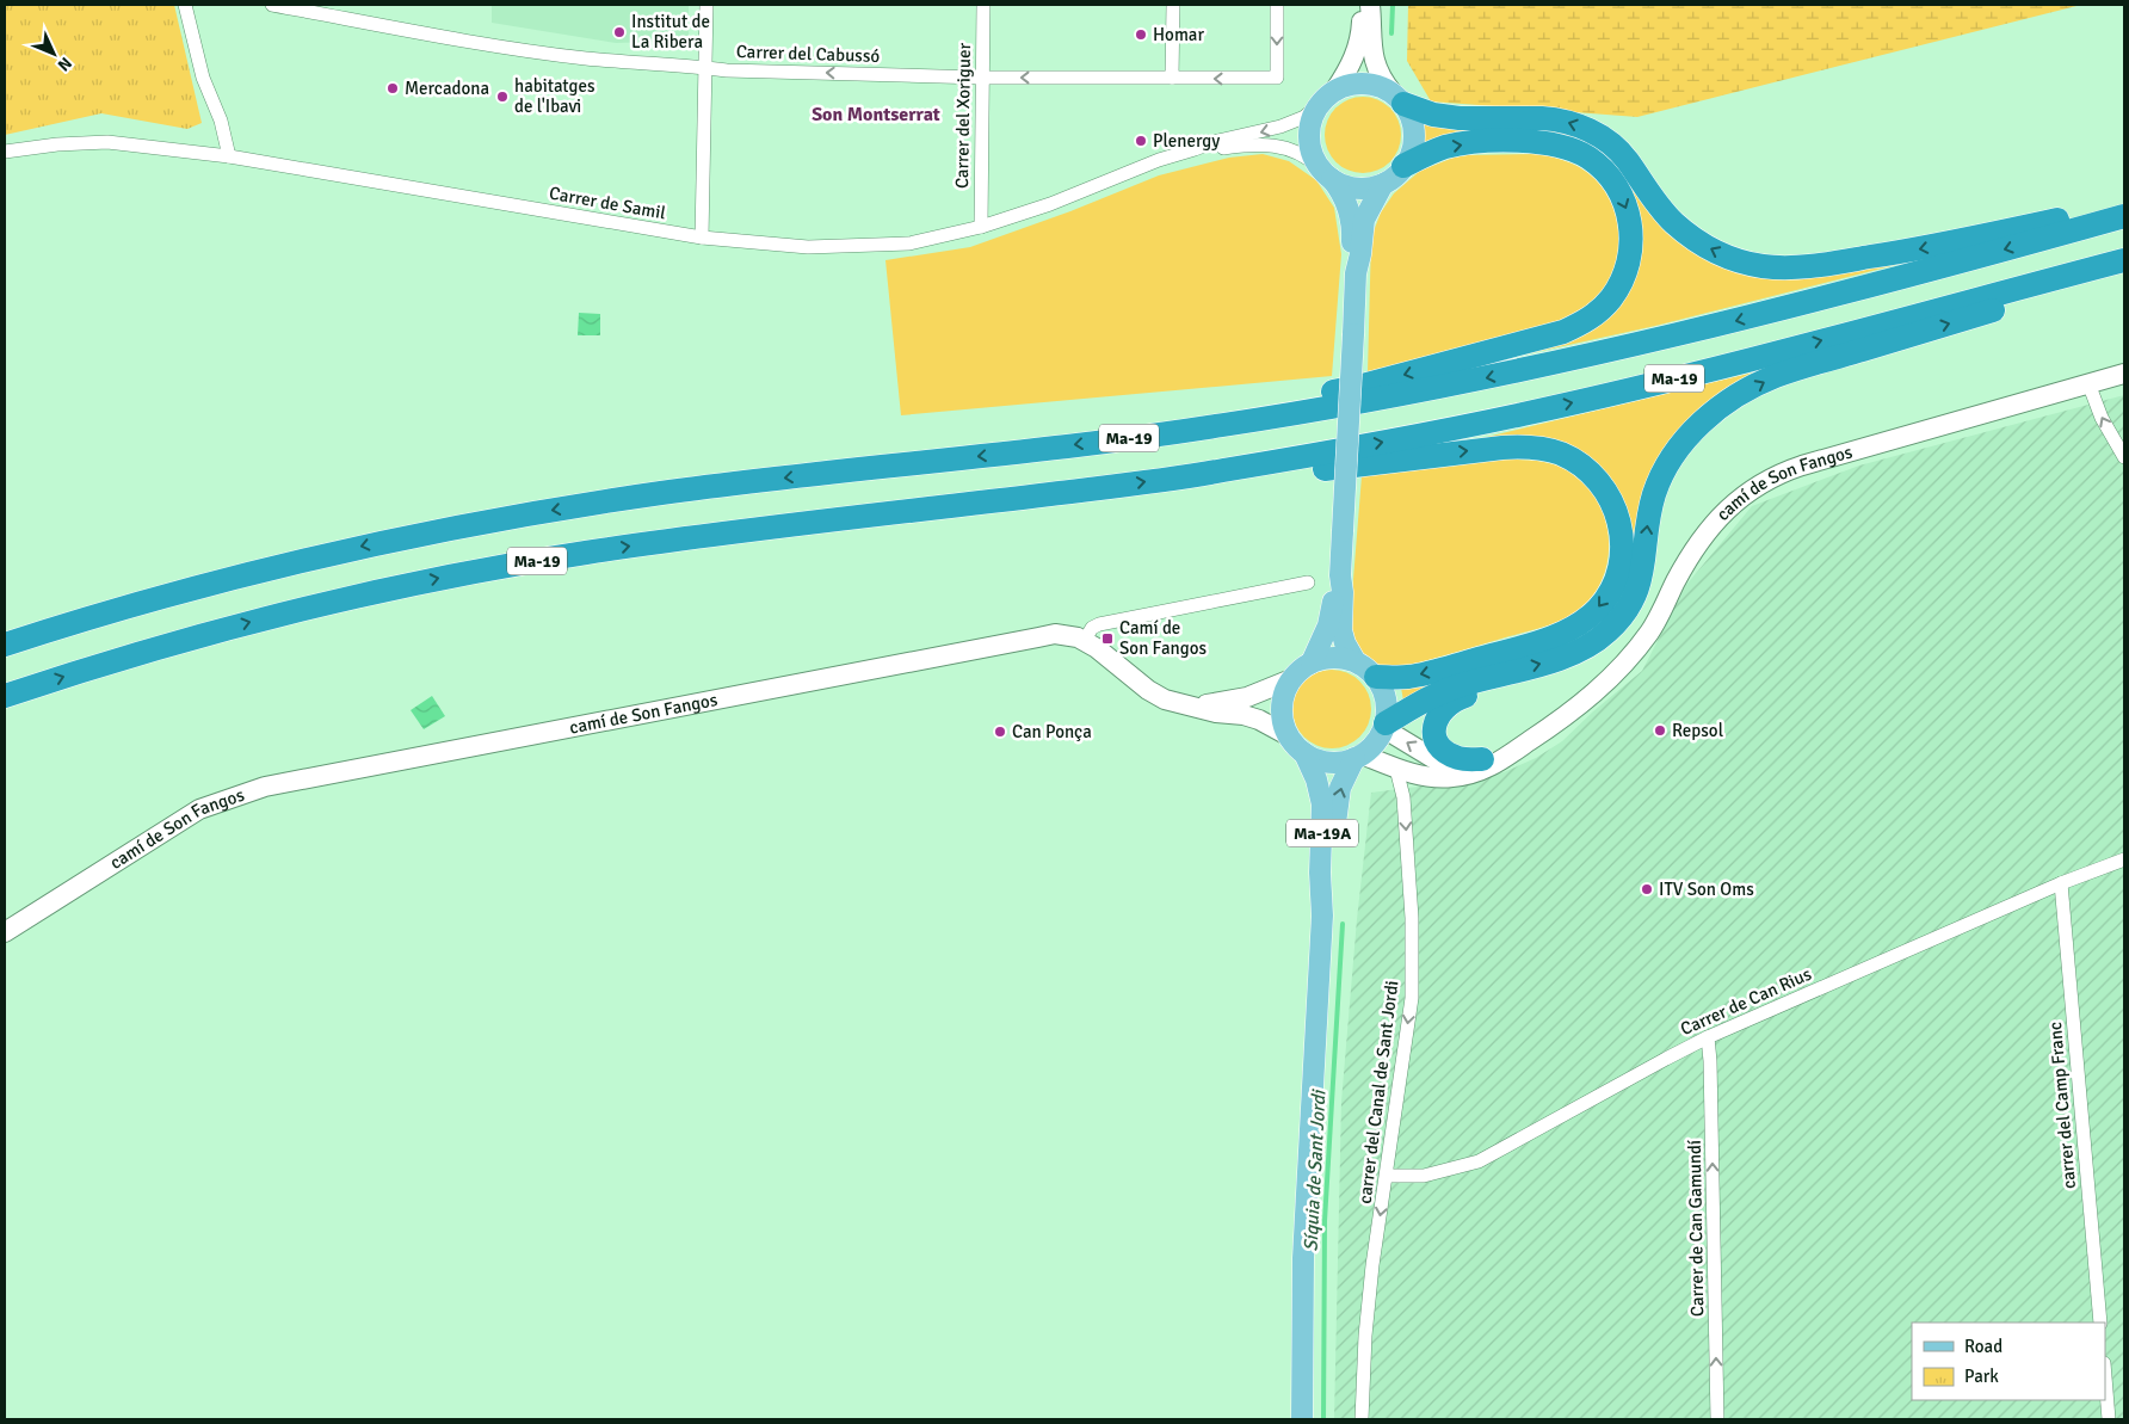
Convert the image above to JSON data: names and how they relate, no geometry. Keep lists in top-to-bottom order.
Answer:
{
  "streets": {
    "highway": ["Ma-19"],
    "main road": ["Ma-19A"],
    "street": [
      "Carrer del Cabussó",
      "Carrer del Xoriguer",
      "Carrer de Samil",
      "camí de Son Fangos",
      "Carrer de Can Rius",
      "carrer del Canal de Sant Jordi",
      "carrer del Camp Franc",
      "Carrer de Can Gamundí"
    ]
  },
  "crossings": [
    ["Carrer del Cabussó", "Carrer del Xoriguer"],
    ["Carrer del Xoriguer", "Carrer de Samil"],
    ["Carrer de Can Rius", "carrer del Canal de Sant Jordi"],
    ["Carrer de Can Rius", "carrer del Camp Franc"],
    ["Carrer de Can Rius", "Carrer de Can Gamundí"]
  ],
  "one_way": ["Carrer del Cabussó", "carrer del Canal de Sant Jordi", "Carrer de Can Gamundí"],
  "districts": ["Son Montserrat"],
  "water": ["Síquia de Sant Jordi"],
  "places": {
    "other": [
      "Institut de La Ribera",
      "Homar",
      "Mercadona",
      "habitatges de l'Ibavi",
      "Plenergy",
      "Repsol",
      "Can Ponça",
      "ITV Son Oms"
    ],
    "transit": ["Camí de Son Fangos"]
  },
  "legend": ["Road", "Park"],
  "north": "bottom right"
}
